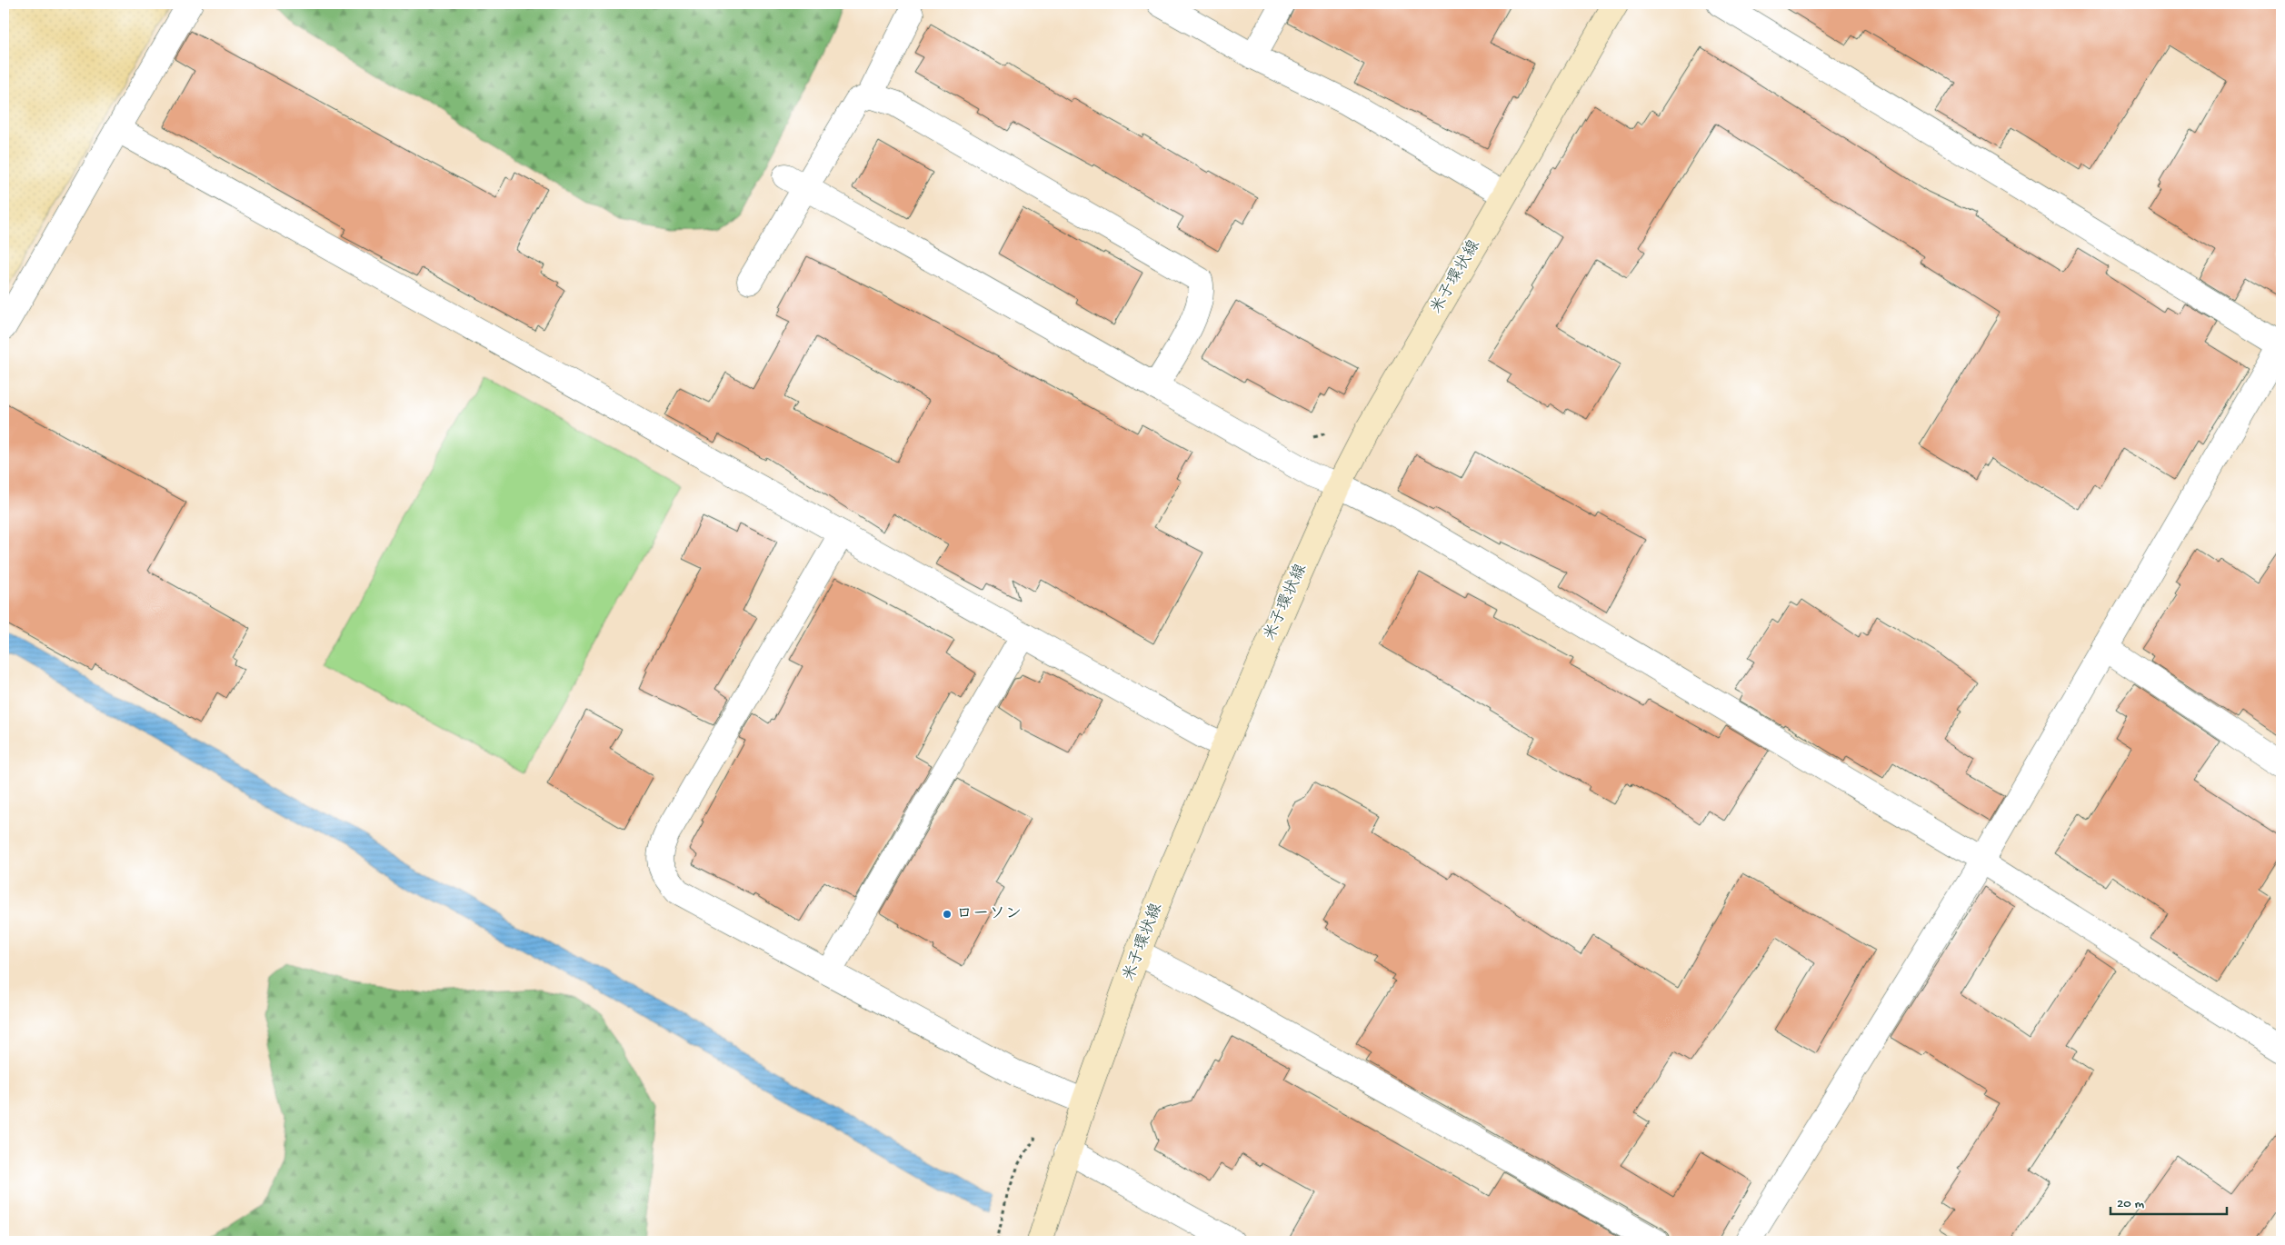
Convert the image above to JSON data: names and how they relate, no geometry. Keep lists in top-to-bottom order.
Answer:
{
  "streets": {
    "main road": ["米子環状線"]
  },
  "places": ["ローソン"],
  "scale_bar": "20 m"
}
